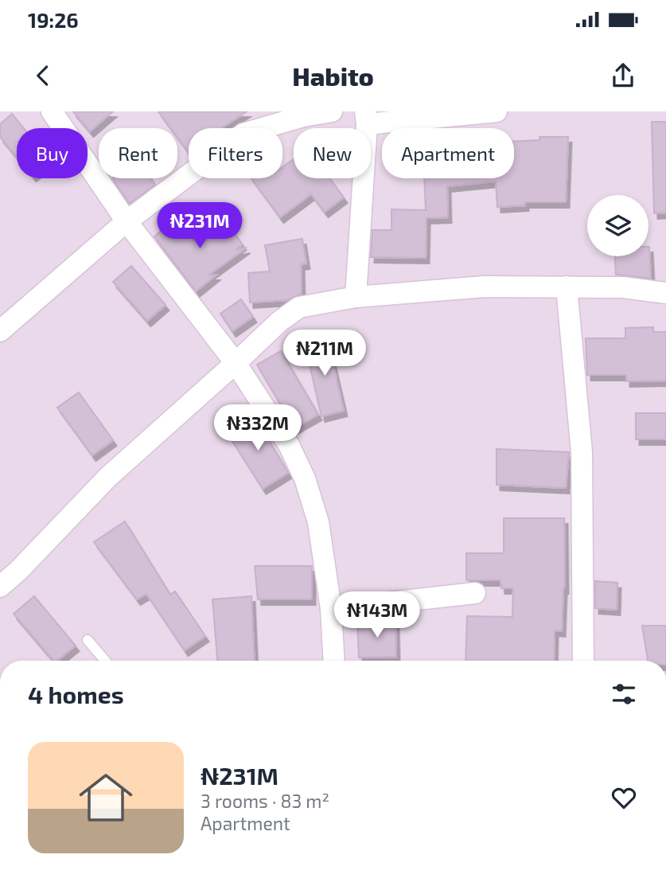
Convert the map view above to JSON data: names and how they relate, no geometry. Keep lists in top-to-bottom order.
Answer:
{
  "page": {
    "status": "19:26",
    "header": "Habito",
    "chip": [
      "Buy",
      "Rent",
      "Filters",
      "New",
      "Apartment"
    ],
    "price": [
      "₦231M",
      "₦211M",
      "₦332M",
      "₦143M"
    ],
    "heading": "4 homes",
    "list": [
      {
        "name": "₦231M",
        "note": "3 rooms · 83 m² · Apartment"
      }
    ]
  }
}
